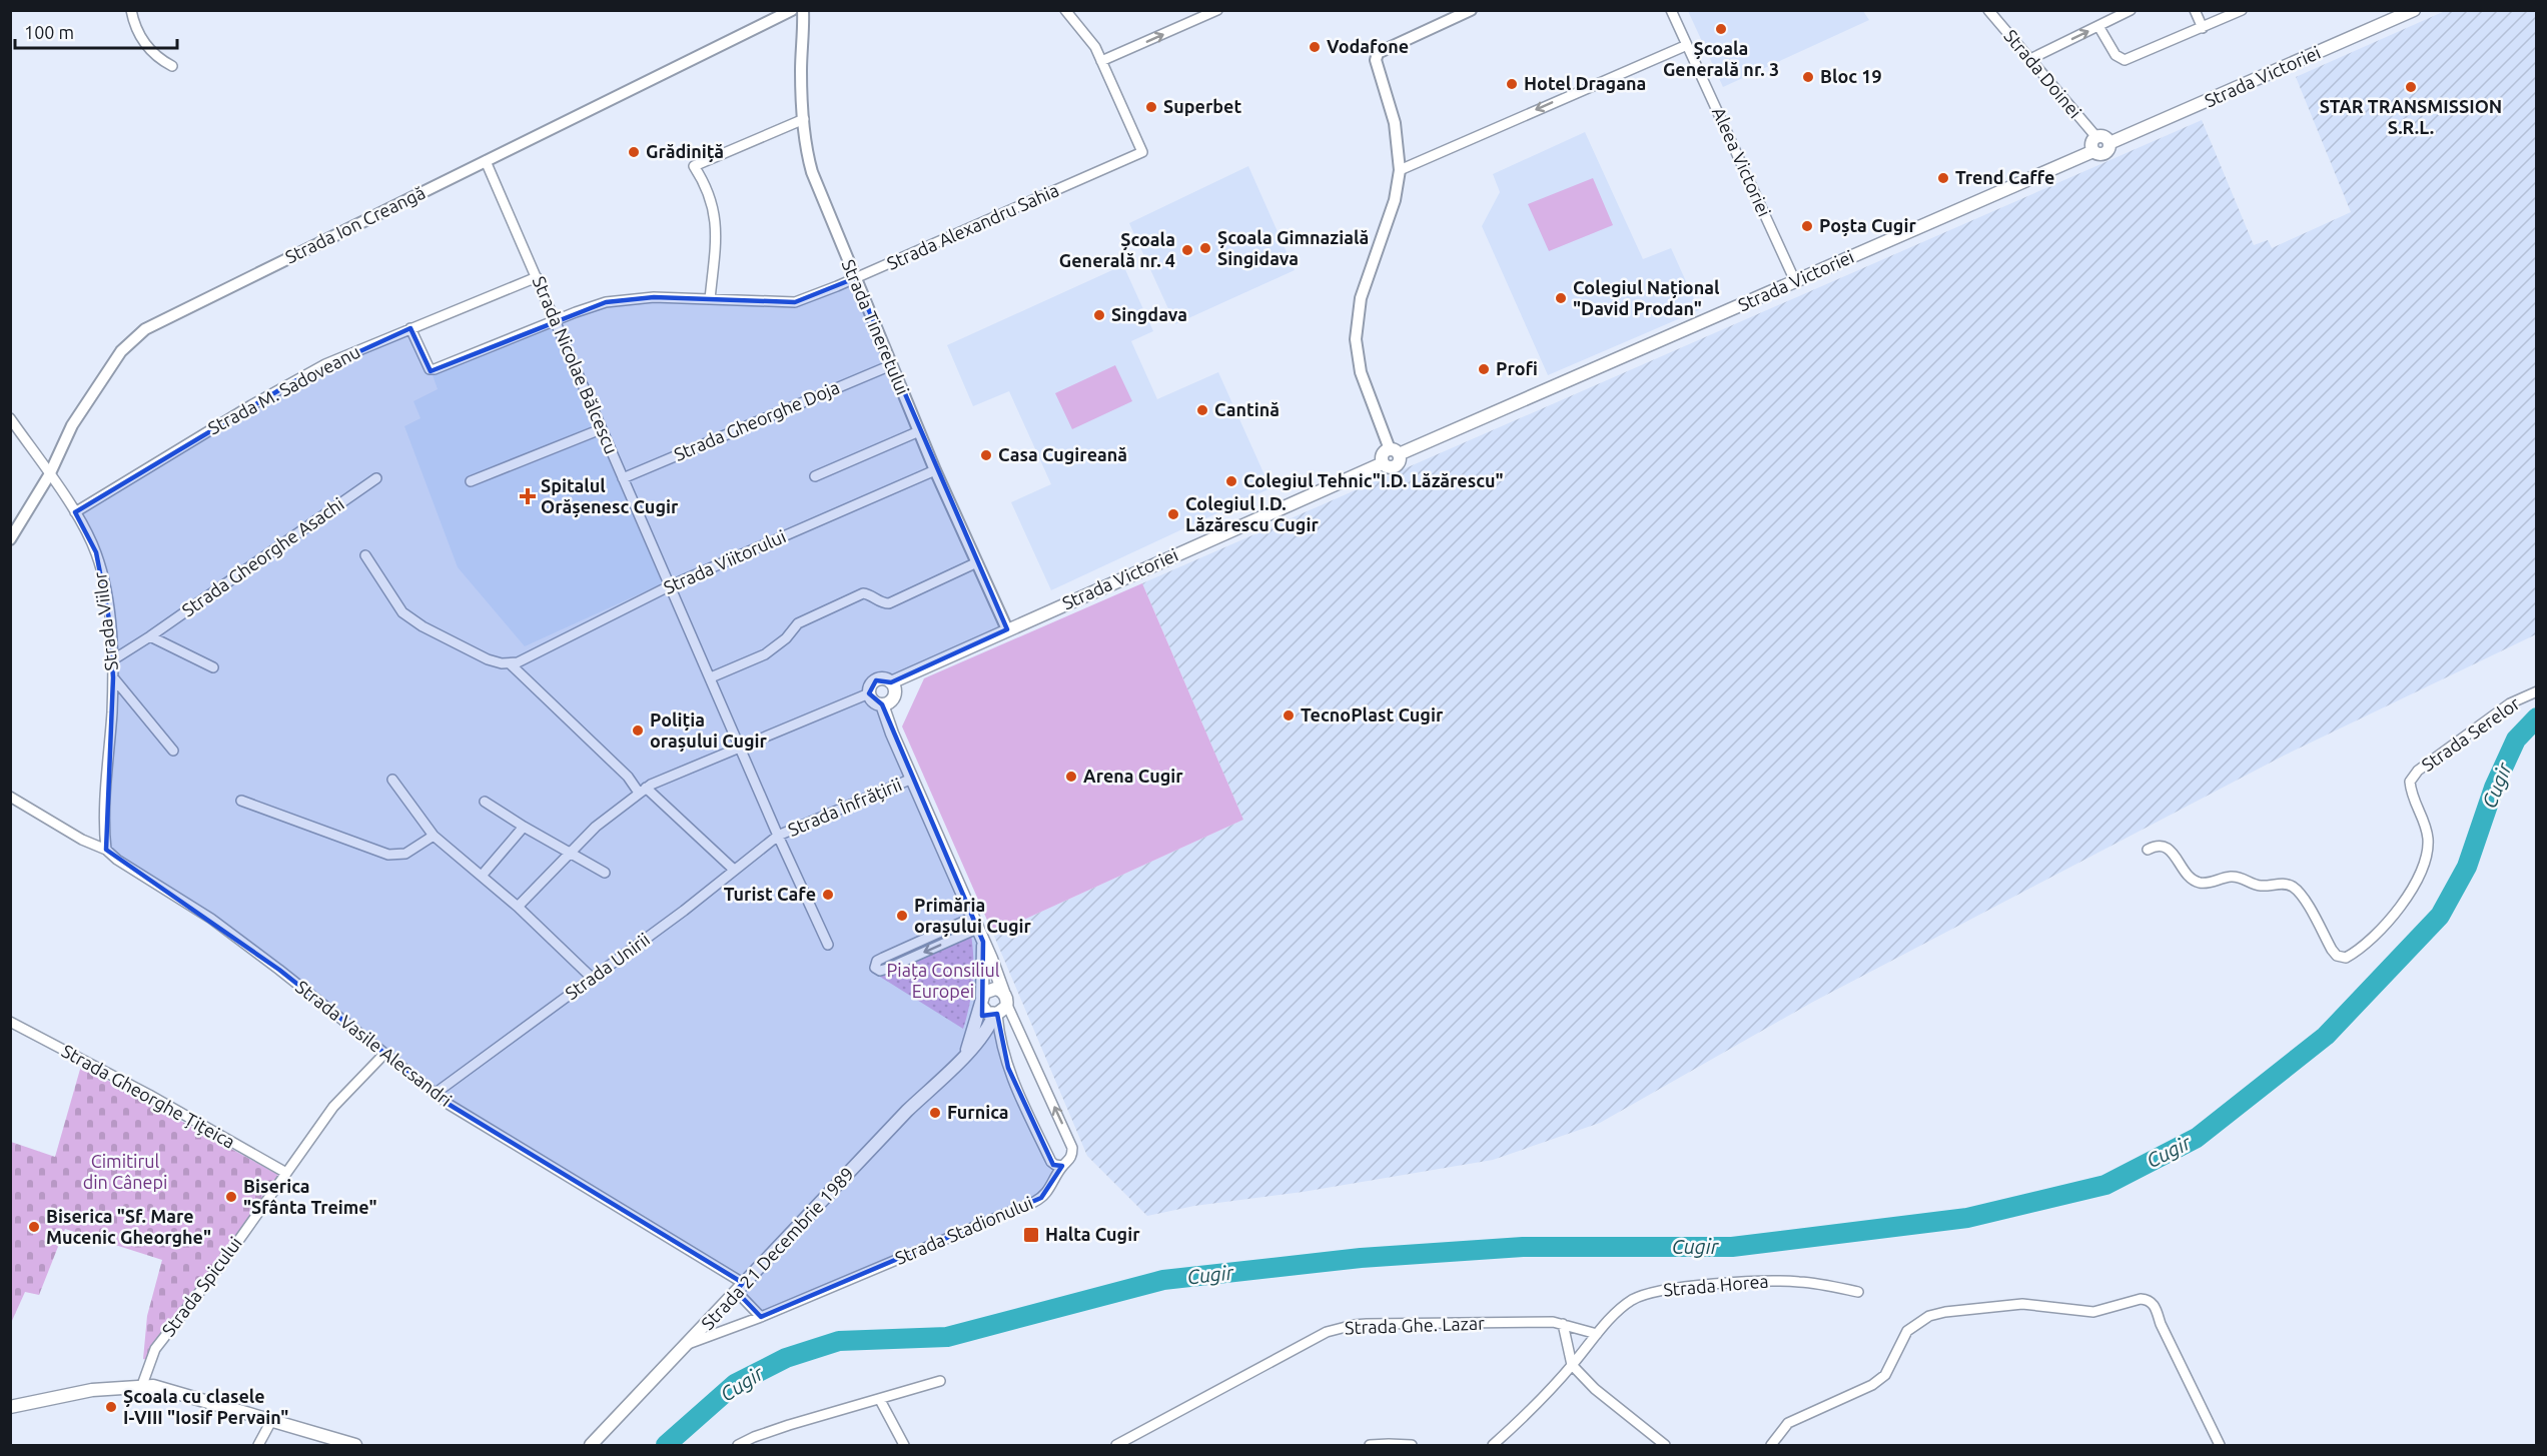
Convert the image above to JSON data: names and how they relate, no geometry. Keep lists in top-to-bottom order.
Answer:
{
  "streets": {
    "main road": ["Strada Victoriei", "Strada 21 Decembrie 1989"],
    "street": [
      "Strada Doinei",
      "Aleea Victoriei",
      "Strada Ion Creangă",
      "Strada Alexandru Sahia",
      "Strada Tineretului",
      "Strada Nicolae Bălcescu",
      "Strada M. Sadoveanu",
      "Strada Gheorghe Doja",
      "Strada Gheorghe Asachi",
      "Strada Viitorului",
      "Strada Viilor",
      "Strada Serelor",
      "Strada Înfrățirii",
      "Strada Unirii",
      "Strada Vasile Alecsandri",
      "Strada Gheorghe Țițeica",
      "Strada Stadionului",
      "Strada Horea",
      "Strada Spicului",
      "Strada Ghe. Lazar"
    ]
  },
  "crossings": [
    ["Strada Doinei", "Strada Victoriei"],
    ["Strada Victoriei", "Aleea Victoriei"],
    ["Strada Victoriei", "Strada Tineretului"],
    ["Strada Ion Creangă", "Strada Nicolae Bălcescu"],
    ["Strada Ion Creangă", "Strada Viilor"],
    ["Strada Alexandru Sahia", "Strada Tineretului"],
    ["Strada Alexandru Sahia", "Strada Nicolae Bălcescu"],
    ["Strada Alexandru Sahia", "Strada M. Sadoveanu"],
    ["Strada Tineretului", "Strada Gheorghe Doja"],
    ["Strada Tineretului", "Strada Viitorului"],
    ["Strada Nicolae Bălcescu", "Strada M. Sadoveanu"],
    ["Strada Nicolae Bălcescu", "Strada Gheorghe Doja"],
    ["Strada Nicolae Bălcescu", "Strada Viitorului"],
    ["Strada Nicolae Bălcescu", "Strada Înfrățirii"],
    ["Strada Nicolae Bălcescu", "Strada Unirii"],
    ["Strada M. Sadoveanu", "Strada Viilor"],
    ["Strada Gheorghe Asachi", "Strada Viilor"],
    ["Strada Viilor", "Strada Vasile Alecsandri"],
    ["Strada Înfrățirii", "Strada Unirii"],
    ["Strada Unirii", "Strada Vasile Alecsandri"],
    ["Strada Vasile Alecsandri", "Strada 21 Decembrie 1989"],
    ["Strada Vasile Alecsandri", "Strada Spicului"],
    ["Strada Gheorghe Țițeica", "Strada Spicului"],
    ["Strada Stadionului", "Strada 21 Decembrie 1989"],
    ["Strada Horea", "Strada Ghe. Lazar"]
  ],
  "water": ["Cugir"],
  "parks": ["Piața Consiliul Europei", "Cimitirul din Cânepi"],
  "places": {
    "other": [
      "Școala Generală nr. 3",
      "Vodafone",
      "Bloc 19",
      "Hotel Dragana",
      "STAR TRANSMISSION S.R.L.",
      "Superbet",
      "Grădiniță",
      "Trend Caffe",
      "Poșta Cugir",
      "Școala Gimnazială Singidava",
      "Școala Generală nr. 4",
      "Colegiul Național \"David Prodan\"",
      "Singdava",
      "Profi",
      "Cantină",
      "Casa Cugireană",
      "Colegiul Tehnic\"I.D. Lăzărescu\"",
      "Colegiul I.D. Lăzărescu Cugir",
      "TecnoPlast Cugir",
      "Poliția orașului Cugir",
      "Arena Cugir",
      "Turist Cafe",
      "Primăria orașului Cugir",
      "Furnica",
      "Biserica \"Sfânta Treime\"",
      "Biserica \"Sf. Mare Mucenic Gheorghe\"",
      "Școala cu clasele I-VIII \"Iosif Pervain\""
    ],
    "health": ["Spitalul Orășenesc Cugir"],
    "transit": ["Halta Cugir"]
  },
  "scale_bar": "100 m"
}
